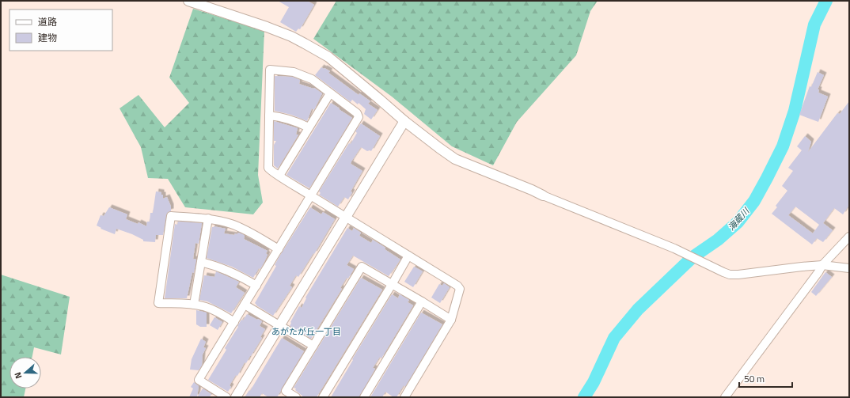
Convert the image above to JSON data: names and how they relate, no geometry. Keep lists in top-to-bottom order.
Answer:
{
  "districts": ["あがたが丘一丁目"],
  "water": ["海蔵川"],
  "legend": ["道路", "建物"],
  "scale_bar": "50 m",
  "north": "left"
}
